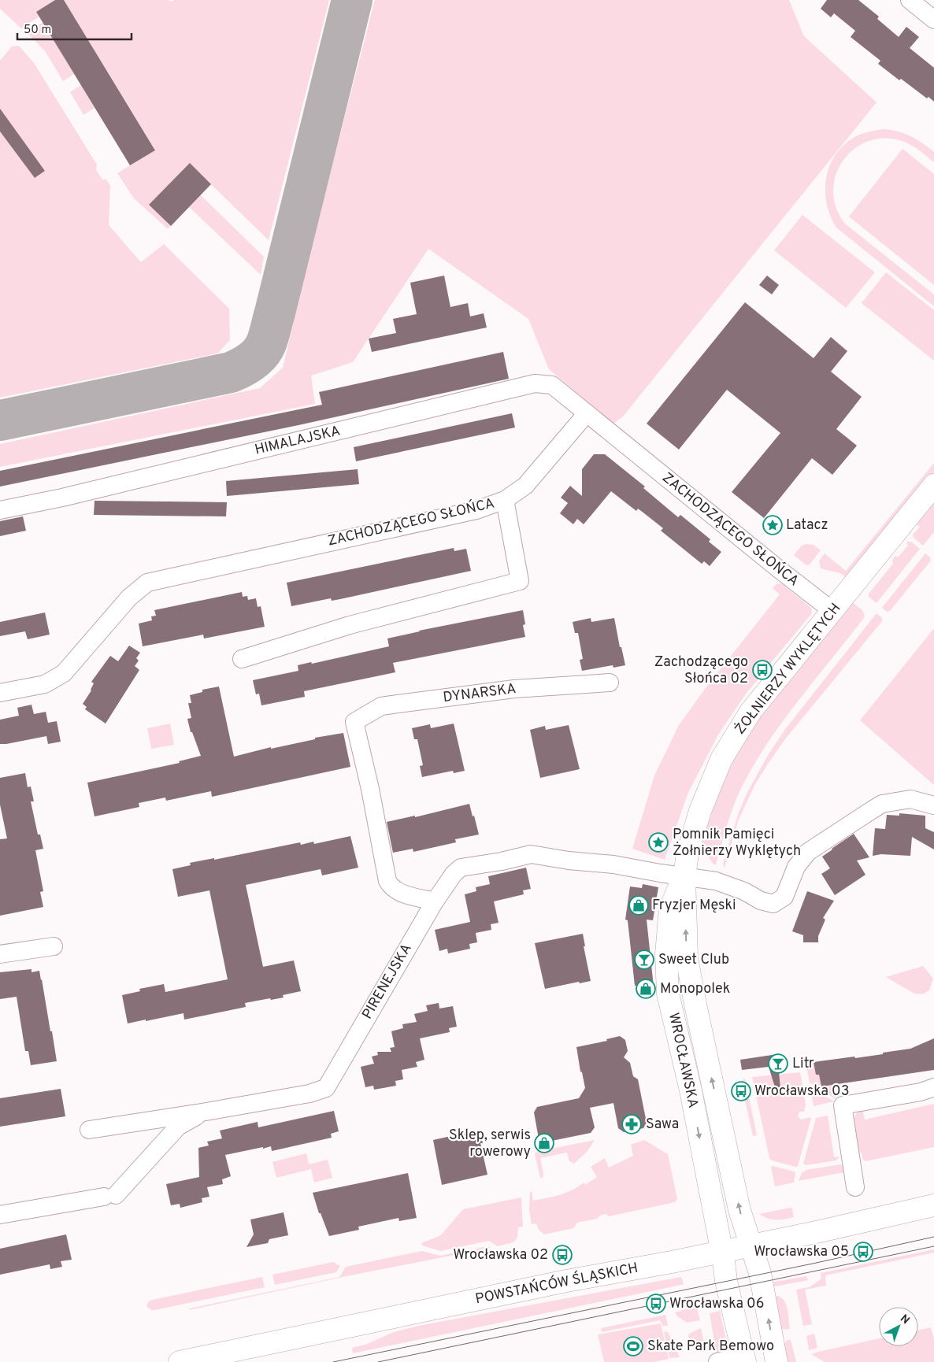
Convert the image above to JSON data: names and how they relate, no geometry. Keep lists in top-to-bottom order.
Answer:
{
  "streets": {
    "street": [
      "HIMALAJSKA",
      "ZACHODZĄCEGO SŁOŃCA",
      "ŻOŁNIERZY WYKLĘTYCH",
      "DYNARSKA",
      "PIRENEJSKA",
      "WROCŁAWSKA",
      "POWSTAŃCÓW ŚLĄSKICH"
    ]
  },
  "crossings": [
    ["HIMALAJSKA", "ZACHODZĄCEGO SŁOŃCA"],
    ["ZACHODZĄCEGO SŁOŃCA", "ŻOŁNIERZY WYKLĘTYCH"],
    ["ŻOŁNIERZY WYKLĘTYCH", "PIRENEJSKA"],
    ["ŻOŁNIERZY WYKLĘTYCH", "WROCŁAWSKA"],
    ["DYNARSKA", "PIRENEJSKA"],
    ["PIRENEJSKA", "WROCŁAWSKA"],
    ["WROCŁAWSKA", "POWSTAŃCÓW ŚLĄSKICH"]
  ],
  "places": {
    "place": ["Latacz", "Pomnik Pamięci Żołnierzy Wyklętych"],
    "bus stop": [
      "Zachodzącego Słońca 02",
      "Wrocławska 03",
      "Wrocławska 05",
      "Wrocławska 02",
      "Wrocławska 06"
    ],
    "shop": ["Fryzjer Męski", "Monopolek", "Sklep, serwis rowerowy"],
    "bar": ["Sweet Club", "Litr"],
    "pharmacy": ["Sawa"],
    "sports": ["Skate Park Bemowo"]
  },
  "scale_bar": "50 m",
  "north": "top right"
}
